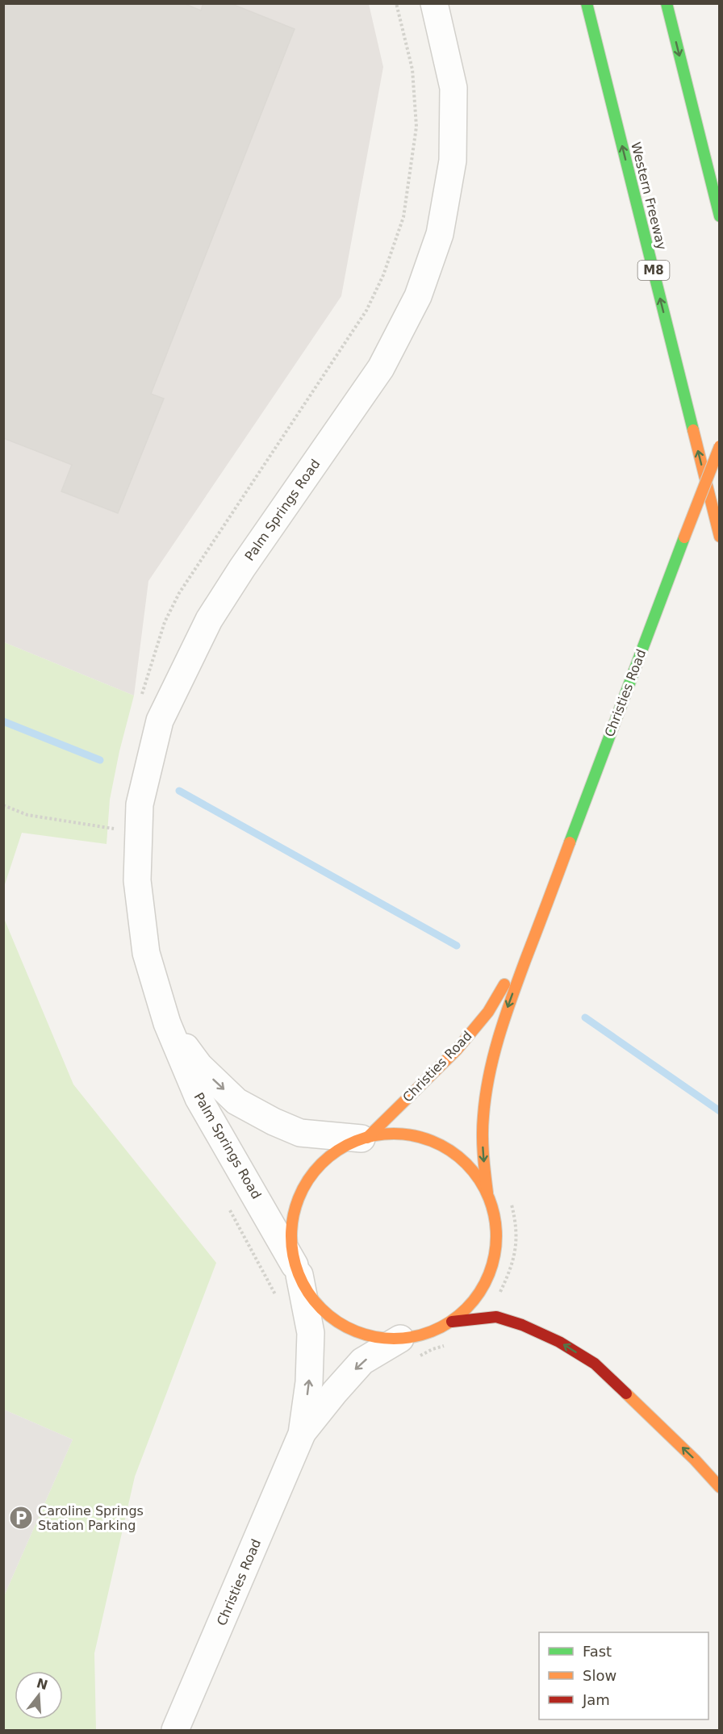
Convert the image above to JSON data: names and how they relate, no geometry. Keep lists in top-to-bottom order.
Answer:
{
  "streets": {
    "main road": ["Western Freeway", "M8", "Christies Road"],
    "street": ["Palm Springs Road"]
  },
  "crossings": [
    ["Palm Springs Road", "Christies Road"]
  ],
  "places": {
    "parking": ["Caroline Springs Station Parking"]
  },
  "legend": ["Fast", "Slow", "Jam"],
  "north": "top"
}
